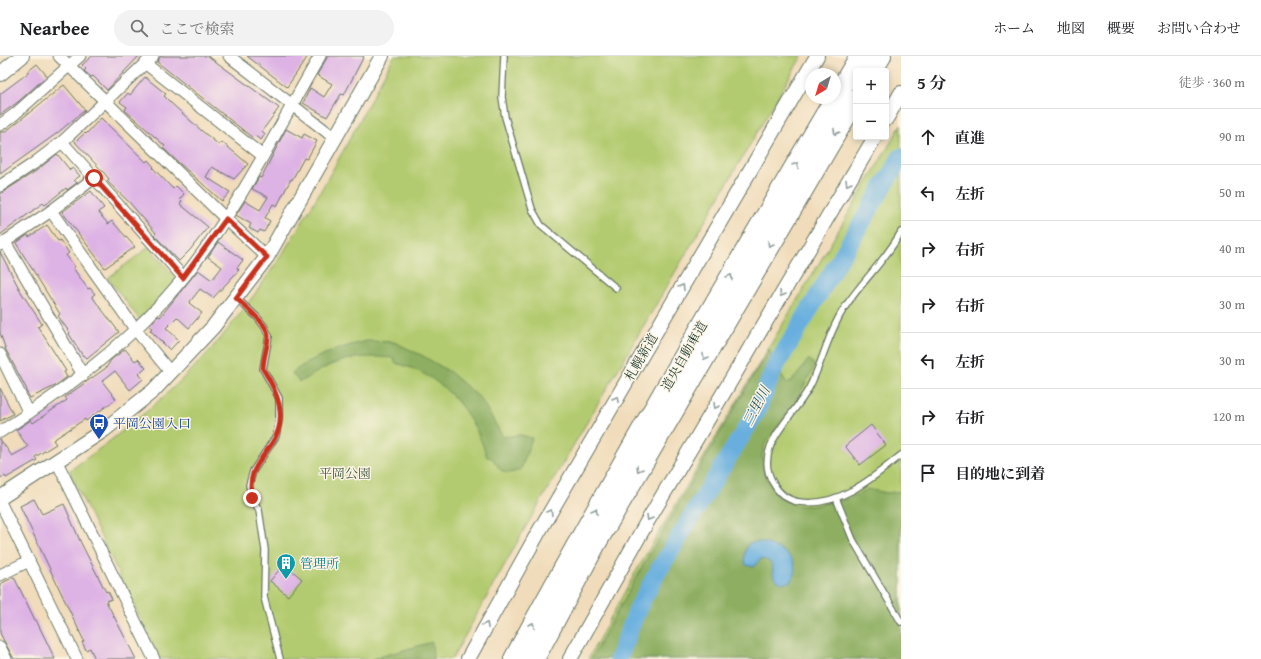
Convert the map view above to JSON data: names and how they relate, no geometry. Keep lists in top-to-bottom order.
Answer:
{
  "streets": {
    "highway": ["道央自動車道"],
    "street": ["札幌新道"]
  },
  "water": ["三里川"],
  "parks": ["平岡公園"],
  "places": {
    "bus stop": ["平岡公園入口"],
    "building": ["管理所"]
  },
  "north": "bottom left",
  "page": {
    "header": "Nearbee",
    "search": "ここで検索",
    "nav": [
      "ホーム",
      "地図",
      "概要",
      "お問い合わせ"
    ],
    "heading": ["5 分", "徒歩 · 360 m"],
    "map_buttons": ["+", "−"],
    "list": [
      ["直進", "90 m"],
      ["左折", "50 m"],
      ["右折", "40 m"],
      ["右折", "30 m"],
      ["左折", "30 m"],
      ["右折", "120 m"],
      "目的地に到着"
    ]
  }
}
